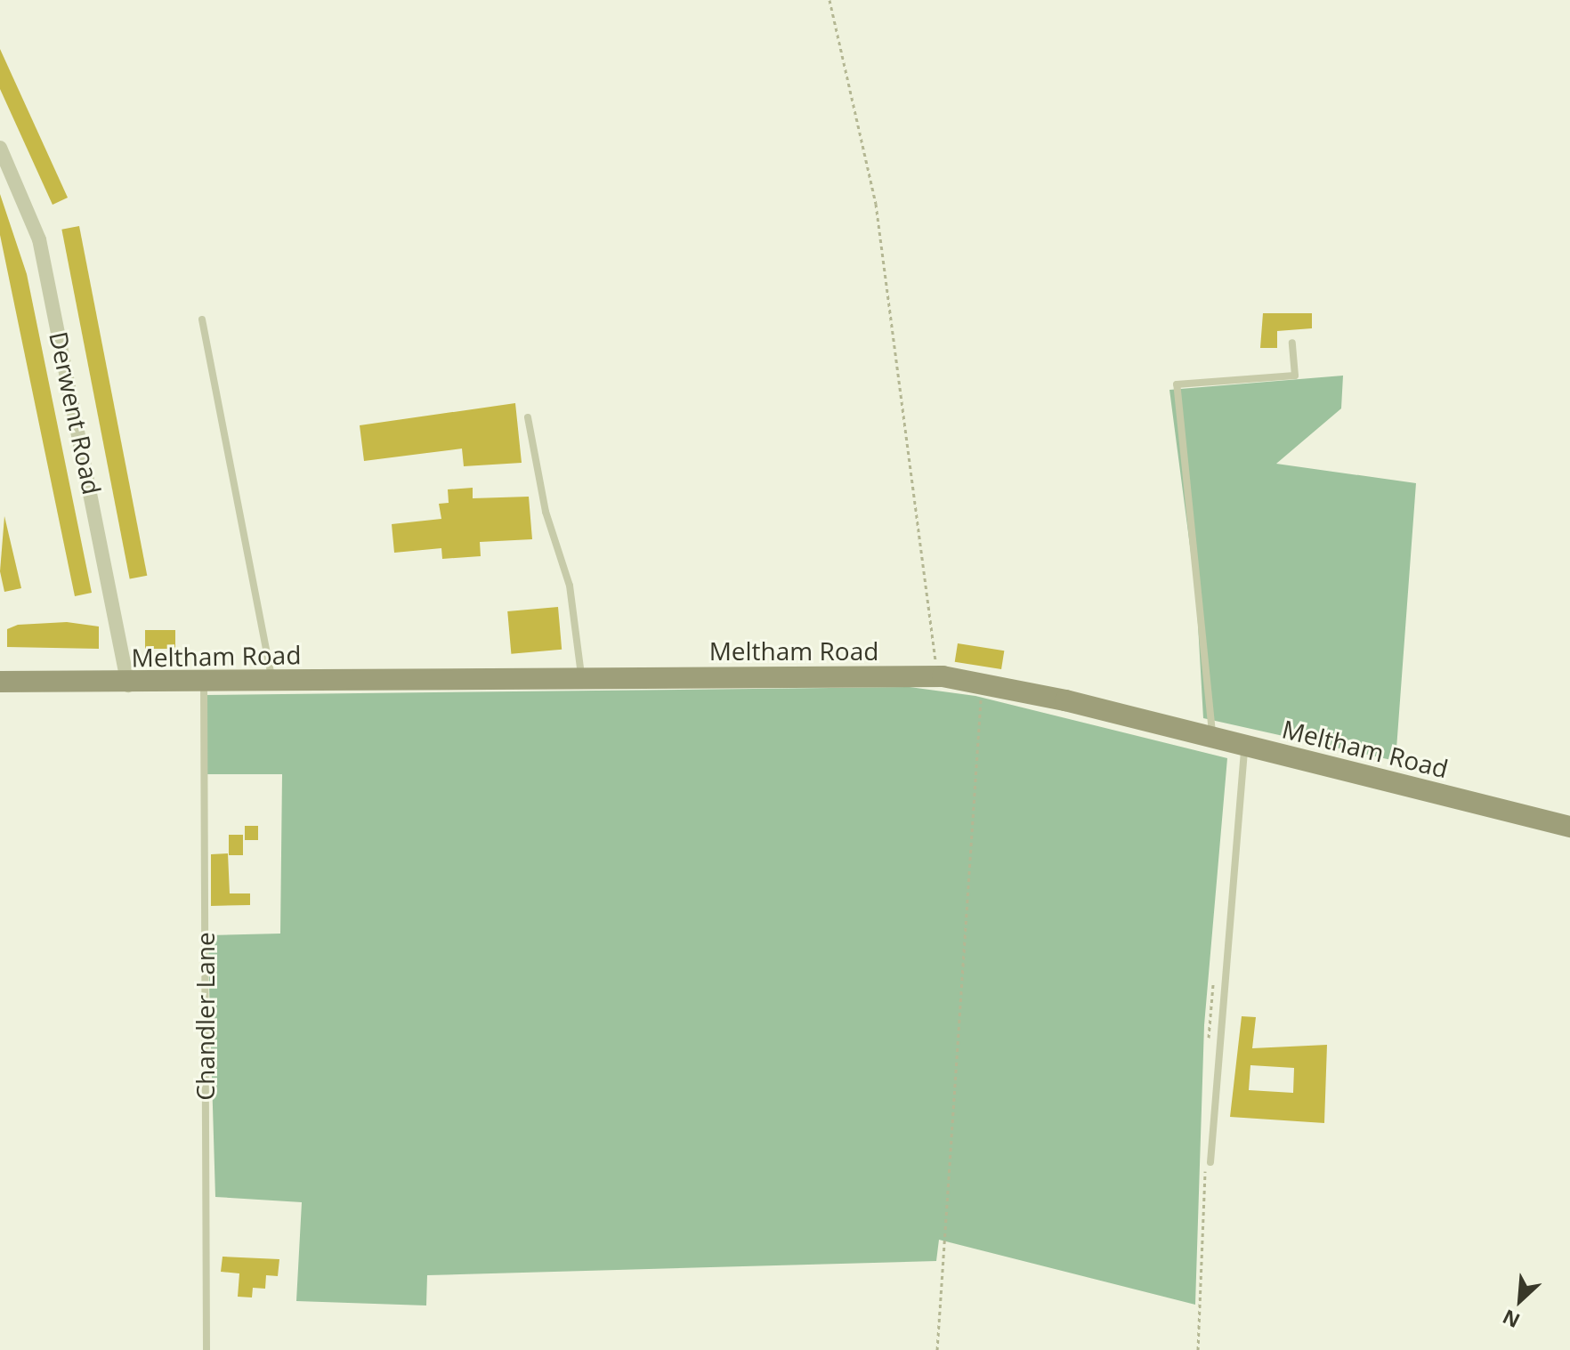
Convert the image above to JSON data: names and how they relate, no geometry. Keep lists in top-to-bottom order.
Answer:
{
  "streets": {
    "street": ["Derwent Road", "Meltham Road"],
    "lane": ["Chandler Lane"]
  },
  "crossings": [
    ["Derwent Road", "Meltham Road"],
    ["Meltham Road", "Chandler Lane"]
  ],
  "north": "bottom left"
}
